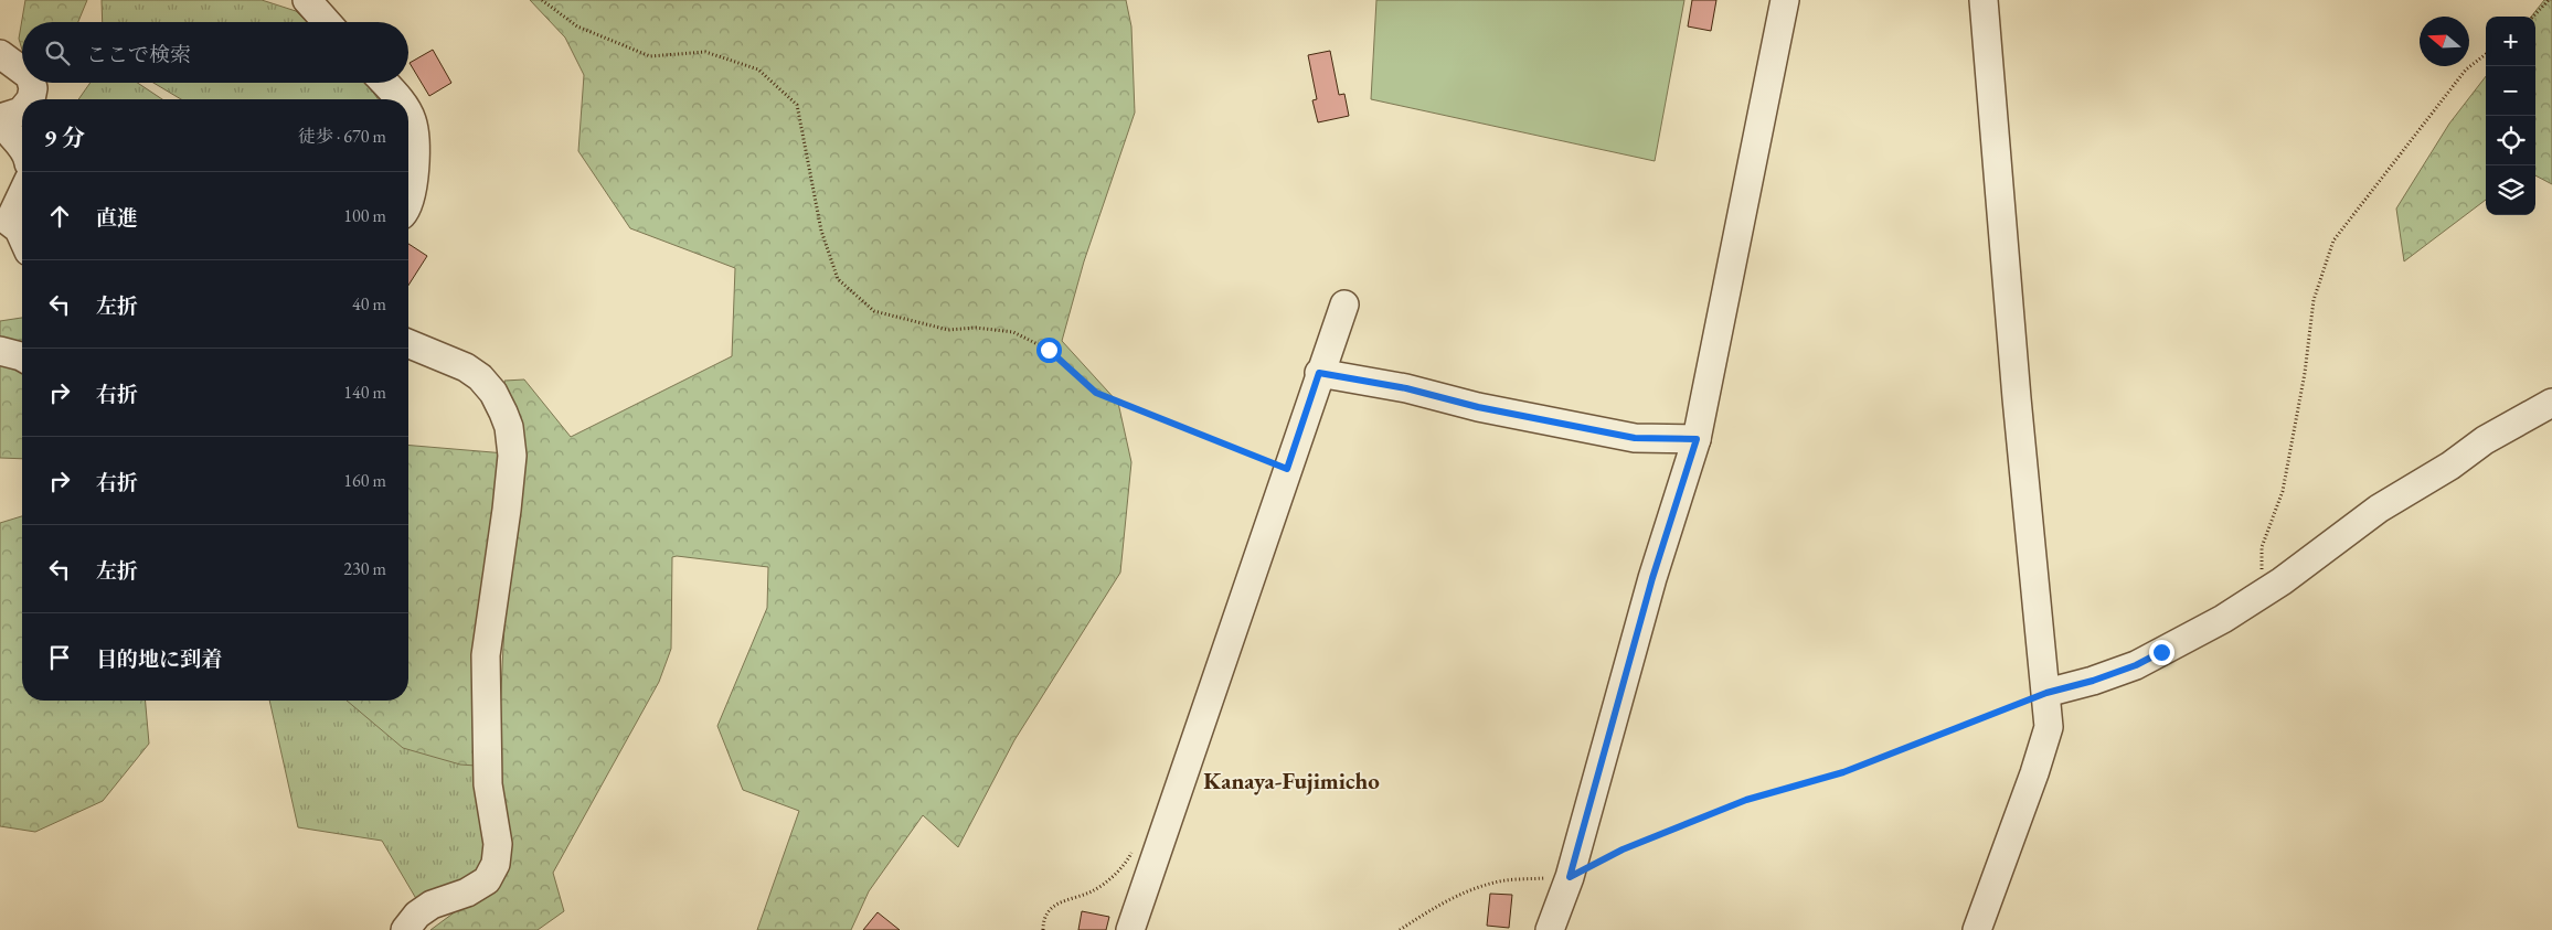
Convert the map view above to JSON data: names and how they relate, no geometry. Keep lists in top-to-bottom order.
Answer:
{
  "districts": ["Kanaya-Fujimicho"],
  "north": "left",
  "page": {
    "map_buttons": ["+", "−"],
    "search": "ここで検索",
    "heading": ["9 分", "徒歩 · 670 m"],
    "list": [
      ["直進", "100 m"],
      ["左折", "40 m"],
      ["右折", "140 m"],
      ["右折", "160 m"],
      ["左折", "230 m"],
      "目的地に到着"
    ]
  }
}
